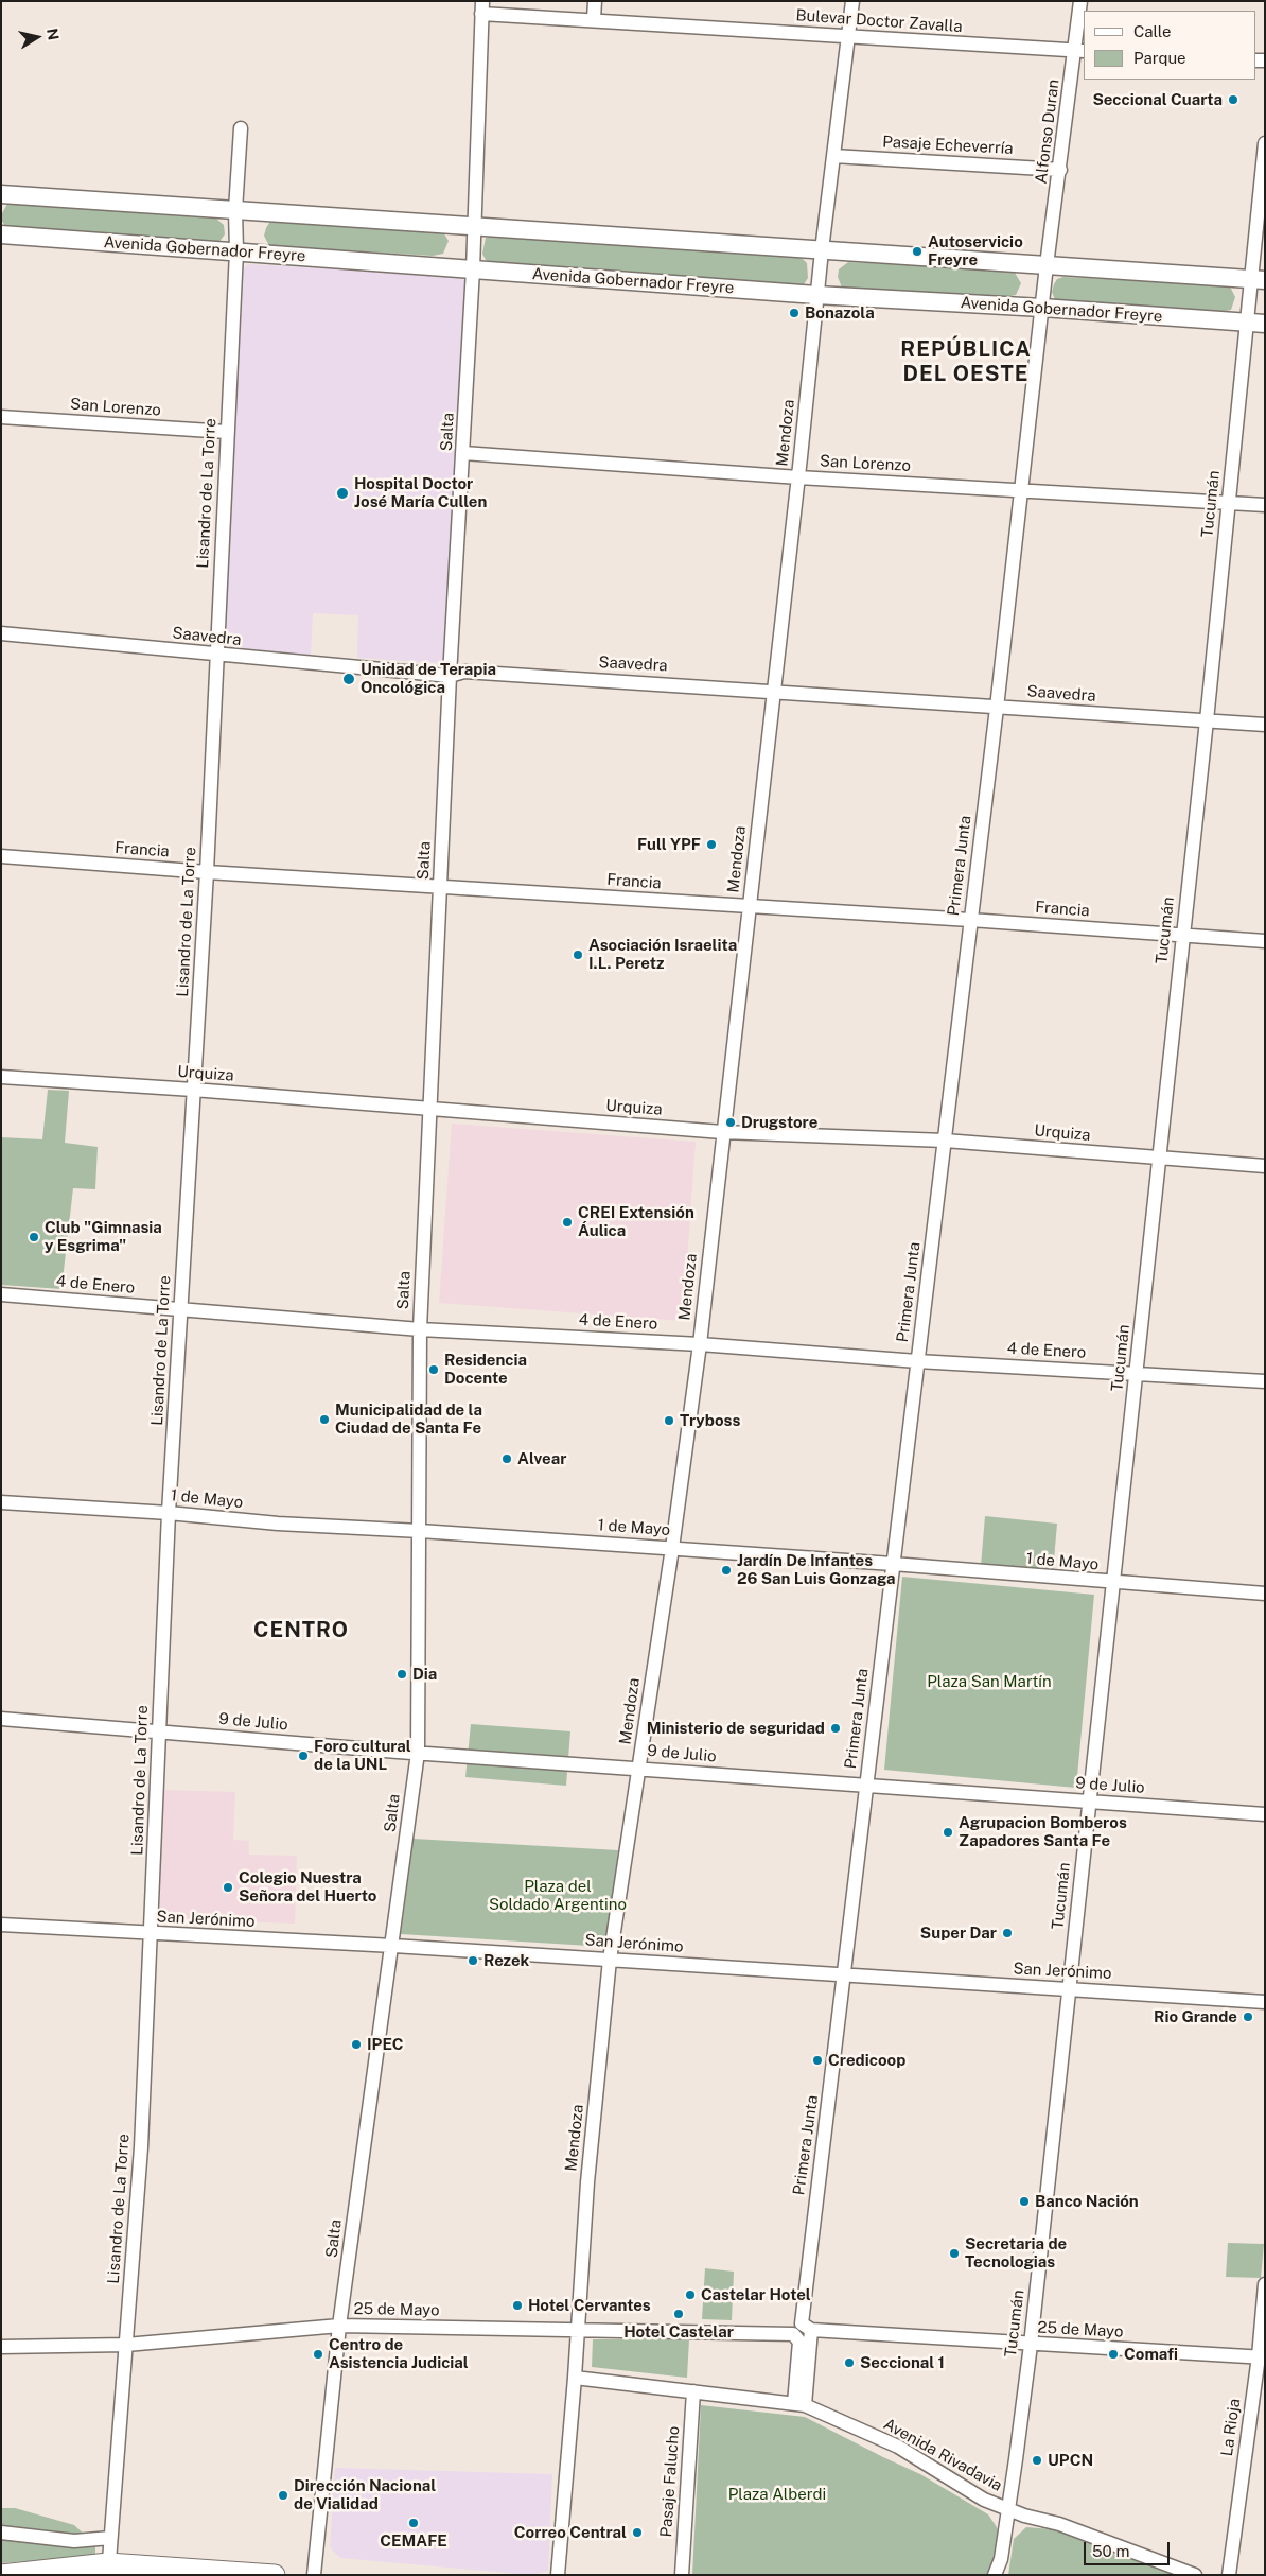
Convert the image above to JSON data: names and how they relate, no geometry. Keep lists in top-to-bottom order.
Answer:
{
  "streets": {
    "main road": ["Avenida Gobernador Freyre"],
    "street": [
      "Bulevar Doctor Zavalla",
      "Alfonso Duran",
      "Pasaje Echeverría",
      "San Lorenzo",
      "Salta",
      "Mendoza",
      "Lisandro de La Torre",
      "Tucumán",
      "Saavedra",
      "Francia",
      "Primera Junta",
      "Urquiza",
      "4 de Enero",
      "1 de Mayo",
      "9 de Julio",
      "San Jerónimo",
      "25 de Mayo",
      "La Rioja",
      "Avenida Rivadavia",
      "Pasaje Falucho"
    ]
  },
  "crossings": [
    ["Bulevar Doctor Zavalla", "Alfonso Duran"],
    ["Bulevar Doctor Zavalla", "Salta"],
    ["Bulevar Doctor Zavalla", "Mendoza"],
    ["Alfonso Duran", "Pasaje Echeverría"],
    ["Alfonso Duran", "Primera Junta"],
    ["Pasaje Echeverría", "Mendoza"],
    ["Avenida Gobernador Freyre", "Salta"],
    ["Avenida Gobernador Freyre", "Mendoza"],
    ["Avenida Gobernador Freyre", "Lisandro de La Torre"],
    ["Avenida Gobernador Freyre", "Tucumán"],
    ["Avenida Gobernador Freyre", "Primera Junta"],
    ["San Lorenzo", "Salta"],
    ["San Lorenzo", "Mendoza"],
    ["San Lorenzo", "Lisandro de La Torre"],
    ["San Lorenzo", "Tucumán"],
    ["San Lorenzo", "Primera Junta"],
    ["Salta", "Saavedra"],
    ["Salta", "Francia"],
    ["Salta", "Urquiza"],
    ["Salta", "4 de Enero"],
    ["Salta", "1 de Mayo"],
    ["Salta", "9 de Julio"],
    ["Salta", "San Jerónimo"],
    ["Salta", "25 de Mayo"],
    ["Mendoza", "Saavedra"],
    ["Mendoza", "Francia"],
    ["Mendoza", "Urquiza"],
    ["Mendoza", "4 de Enero"],
    ["Mendoza", "1 de Mayo"],
    ["Mendoza", "9 de Julio"],
    ["Mendoza", "San Jerónimo"],
    ["Mendoza", "25 de Mayo"],
    ["Mendoza", "Avenida Rivadavia"],
    ["Lisandro de La Torre", "Saavedra"],
    ["Lisandro de La Torre", "Francia"],
    ["Lisandro de La Torre", "Urquiza"],
    ["Lisandro de La Torre", "4 de Enero"],
    ["Lisandro de La Torre", "1 de Mayo"],
    ["Lisandro de La Torre", "9 de Julio"],
    ["Lisandro de La Torre", "San Jerónimo"],
    ["Lisandro de La Torre", "25 de Mayo"],
    ["Tucumán", "Saavedra"],
    ["Tucumán", "Francia"],
    ["Tucumán", "Urquiza"],
    ["Tucumán", "4 de Enero"],
    ["Tucumán", "1 de Mayo"],
    ["Tucumán", "9 de Julio"],
    ["Tucumán", "San Jerónimo"],
    ["Tucumán", "25 de Mayo"],
    ["Tucumán", "Avenida Rivadavia"],
    ["Saavedra", "Primera Junta"],
    ["Francia", "Primera Junta"],
    ["Primera Junta", "Urquiza"],
    ["Primera Junta", "4 de Enero"],
    ["Primera Junta", "1 de Mayo"],
    ["Primera Junta", "9 de Julio"],
    ["Primera Junta", "San Jerónimo"],
    ["Primera Junta", "25 de Mayo"],
    ["Primera Junta", "Avenida Rivadavia"],
    ["25 de Mayo", "La Rioja"],
    ["25 de Mayo", "Avenida Rivadavia"],
    ["Avenida Rivadavia", "Pasaje Falucho"]
  ],
  "districts": ["REPÚBLICA DEL OESTE", "CENTRO"],
  "parks": ["Plaza San Martín", "Plaza del Soldado Argentino", "Plaza Alberdi"],
  "places": [
    "Seccional Cuarta",
    "Autoservicio Freyre",
    "Bonazola",
    "Hospital Doctor José María Cullen",
    "Unidad de Terapia Oncológica",
    "Full YPF",
    "Asociación Israelita I.L. Peretz",
    "Drugstore",
    "CREI Extensión Áulica",
    "Club \"Gimnasia y Esgrima\"",
    "Residencia Docente",
    "Municipalidad de la Ciudad de Santa Fe",
    "Tryboss",
    "Alvear",
    "Jardín De Infantes 26 San Luis Gonzaga",
    "Dia",
    "Ministerio de seguridad",
    "Foro cultural de la UNL",
    "Agrupacion Bomberos Zapadores Santa Fe",
    "Colegio Nuestra Señora del Huerto",
    "Super Dar",
    "Rezek",
    "Rio Grande",
    "IPEC",
    "Credicoop",
    "Banco Nación",
    "Secretaria de Tecnologias",
    "Castelar Hotel",
    "Hotel Cervantes",
    "Hotel Castelar",
    "Centro de Asistencia Judicial",
    "Comafi",
    "Seccional 1",
    "UPCN",
    "Dirección Nacional de Vialidad",
    "CEMAFE",
    "Correo Central"
  ],
  "legend": ["Calle", "Parque"],
  "scale_bar": "50 m",
  "north": "right"
}
